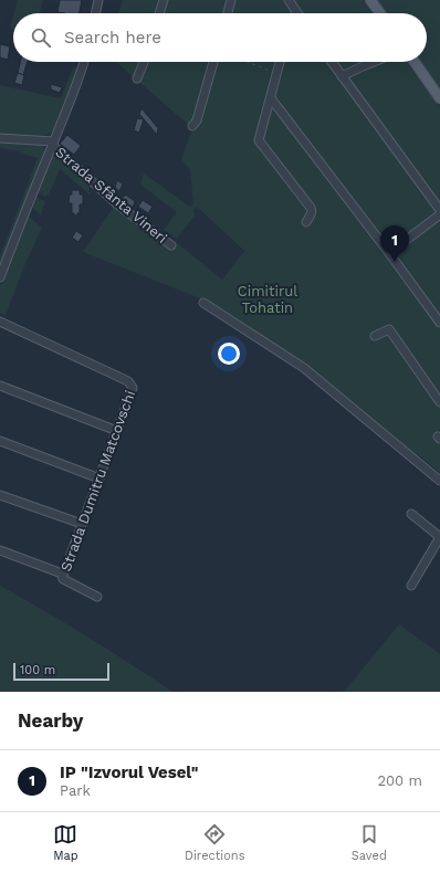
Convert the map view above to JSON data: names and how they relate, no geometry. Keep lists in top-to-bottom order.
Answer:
{
  "streets": {
    "street": ["Strada Sfânta Vineri", "Strada Dumitru Matcovschi"]
  },
  "parks": ["Cimitirul Tohatin"],
  "scale_bar": "100 m",
  "page": {
    "search": "Search here",
    "pins": "1",
    "scale": "100 m",
    "heading": "Nearby",
    "list": [
      {
        "mark": "1",
        "name": "IP \"Izvorul Vesel\"",
        "note": "Park",
        "value": "200 m"
      }
    ],
    "nav": ["Map", "Directions", "Saved"]
  }
}
